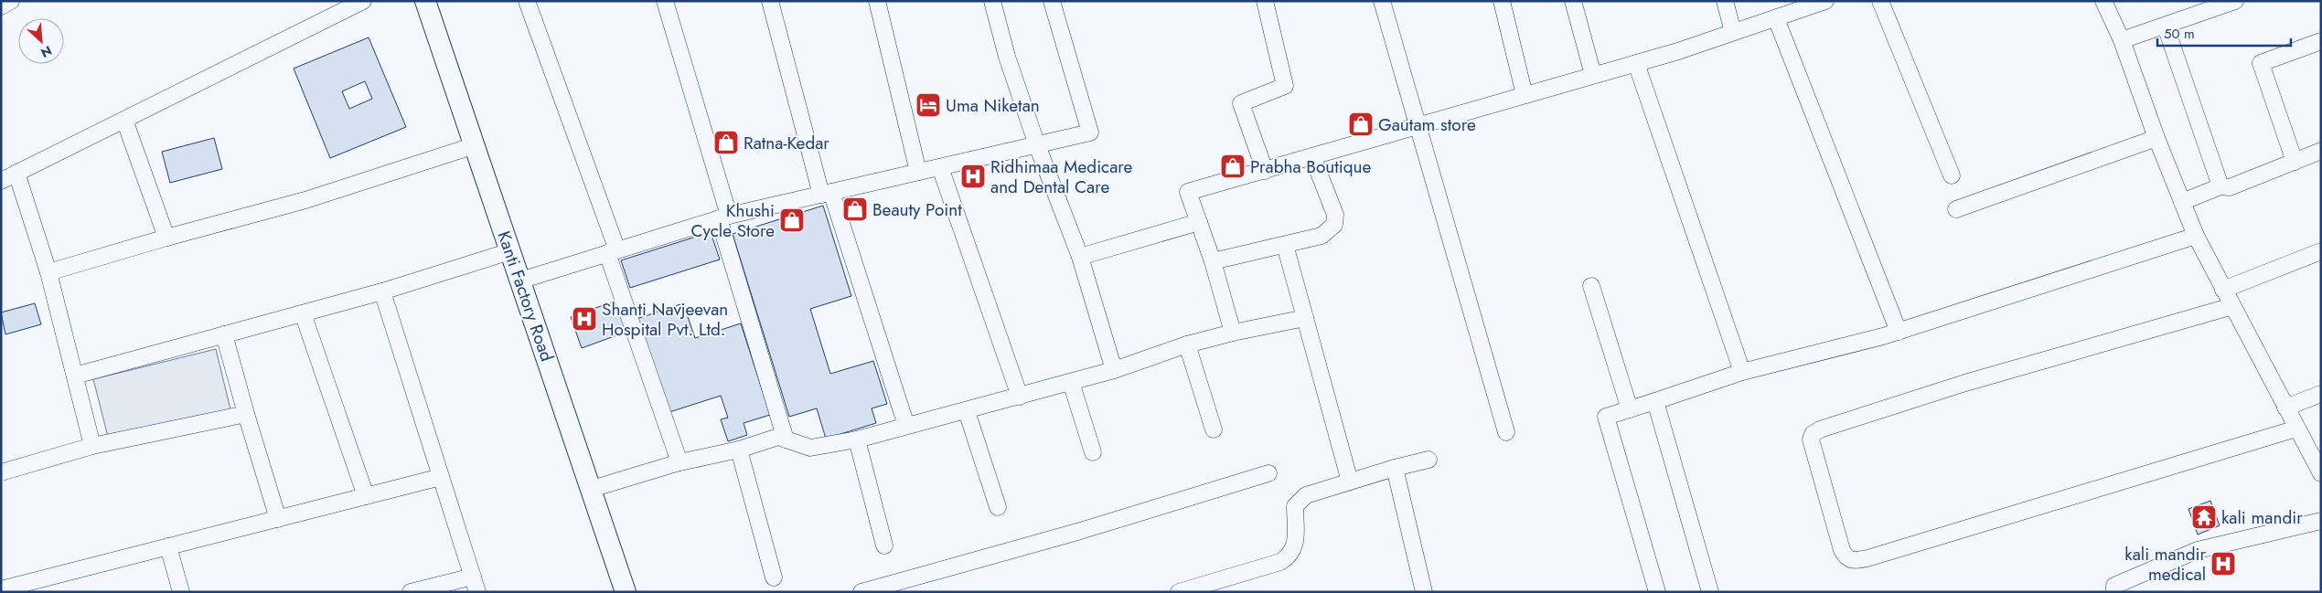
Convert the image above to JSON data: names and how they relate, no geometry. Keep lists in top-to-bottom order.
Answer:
{
  "streets": {
    "street": ["Kanti Factory Road"]
  },
  "places": {
    "hotel": ["Uma Niketan"],
    "shop": [
      "Gautam store",
      "Ratna-Kedar",
      "Prabha Boutique",
      "Beauty Point",
      "Khushi Cycle Store"
    ],
    "hospital": ["Ridhimaa Medicare and Dental Care", "Shanti Navjeevan Hospital Pvt. Ltd.", "kali mandir medical"],
    "temple": ["kali mandir"]
  },
  "scale_bar": "50 m",
  "north": "bottom right"
}
